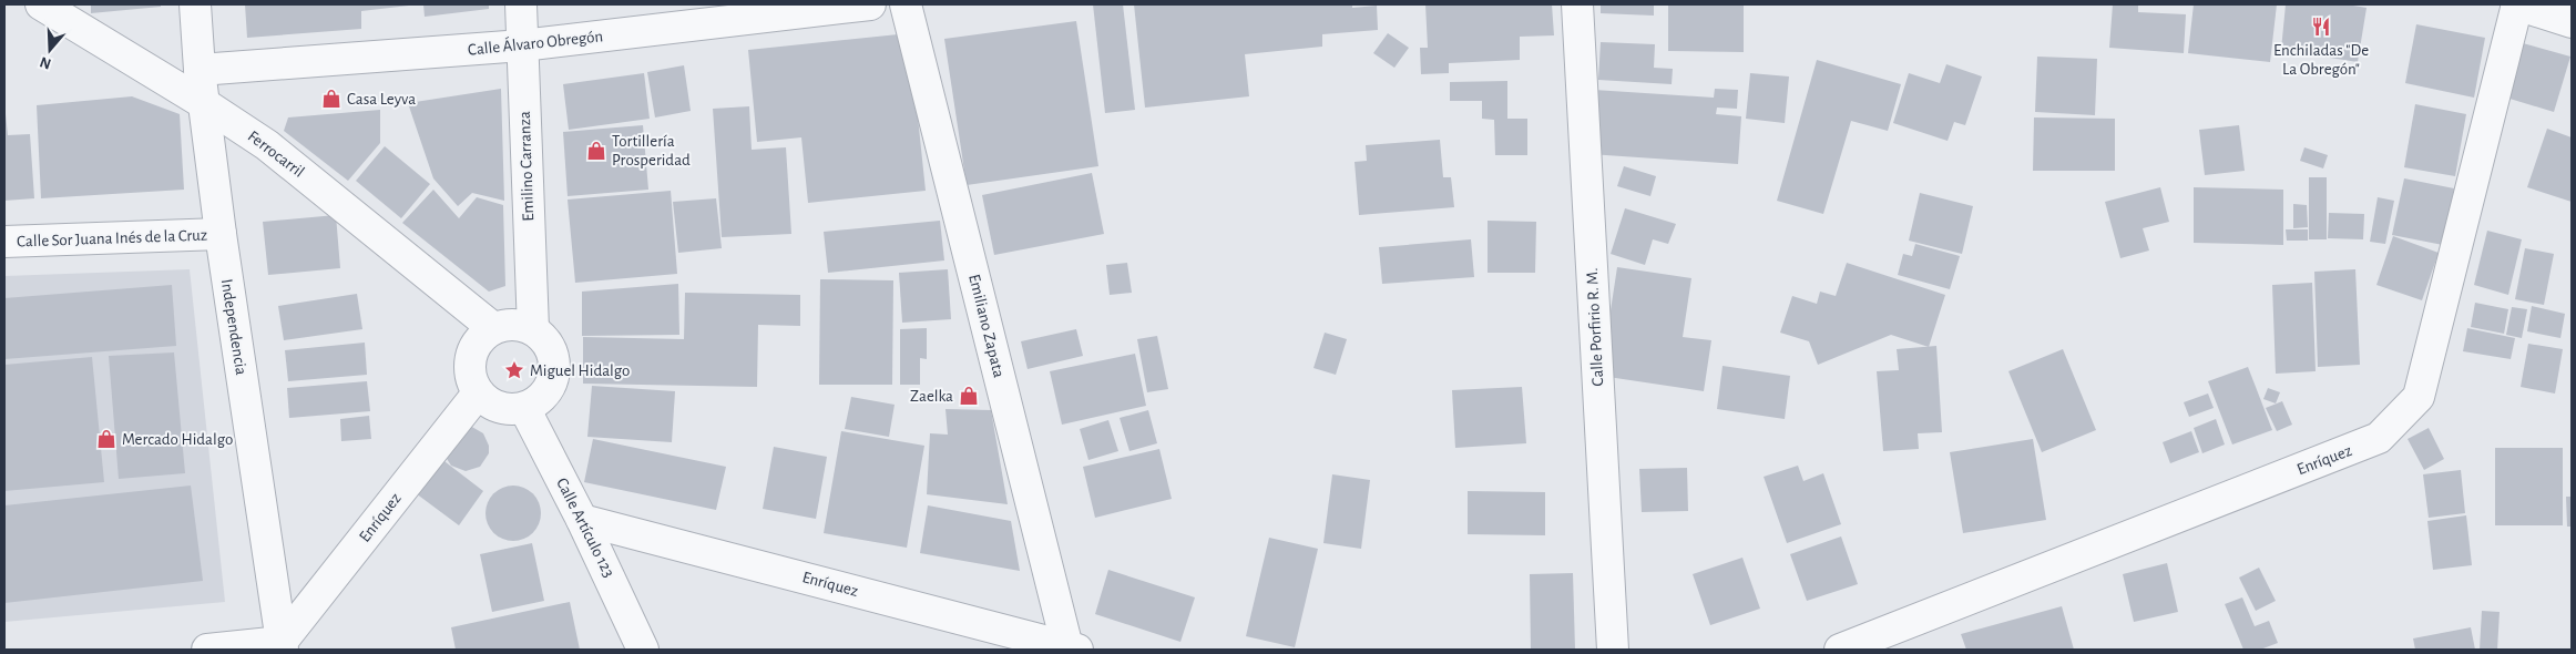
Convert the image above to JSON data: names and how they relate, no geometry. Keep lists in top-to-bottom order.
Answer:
{
  "streets": {
    "street": [
      "Calle Álvaro Obregón",
      "Ferrocarril",
      "Emilino Carranza",
      "Calle Sor Juana Inés de la Cruz",
      "Emiliano Zapata",
      "Independencia",
      "Calle Porfirio R. M.",
      "Enríquez",
      "Calle Artículo 123"
    ]
  },
  "crossings": [
    ["Calle Álvaro Obregón", "Emilino Carranza"],
    ["Calle Álvaro Obregón", "Independencia"],
    ["Ferrocarril", "Emilino Carranza"],
    ["Ferrocarril", "Independencia"],
    ["Ferrocarril", "Enríquez"],
    ["Ferrocarril", "Calle Artículo 123"],
    ["Emilino Carranza", "Enríquez"],
    ["Emilino Carranza", "Calle Artículo 123"],
    ["Calle Sor Juana Inés de la Cruz", "Independencia"],
    ["Emiliano Zapata", "Enríquez"],
    ["Independencia", "Enríquez"],
    ["Enríquez", "Calle Artículo 123"]
  ],
  "places": {
    "restaurant": ["Enchiladas \"De La Obregón\""],
    "shop": [
      "Casa Leyva",
      "Tortillería Prosperidad",
      "Zaelka",
      "Mercado Hidalgo"
    ],
    "place": ["Miguel Hidalgo"]
  },
  "north": "bottom"
}
